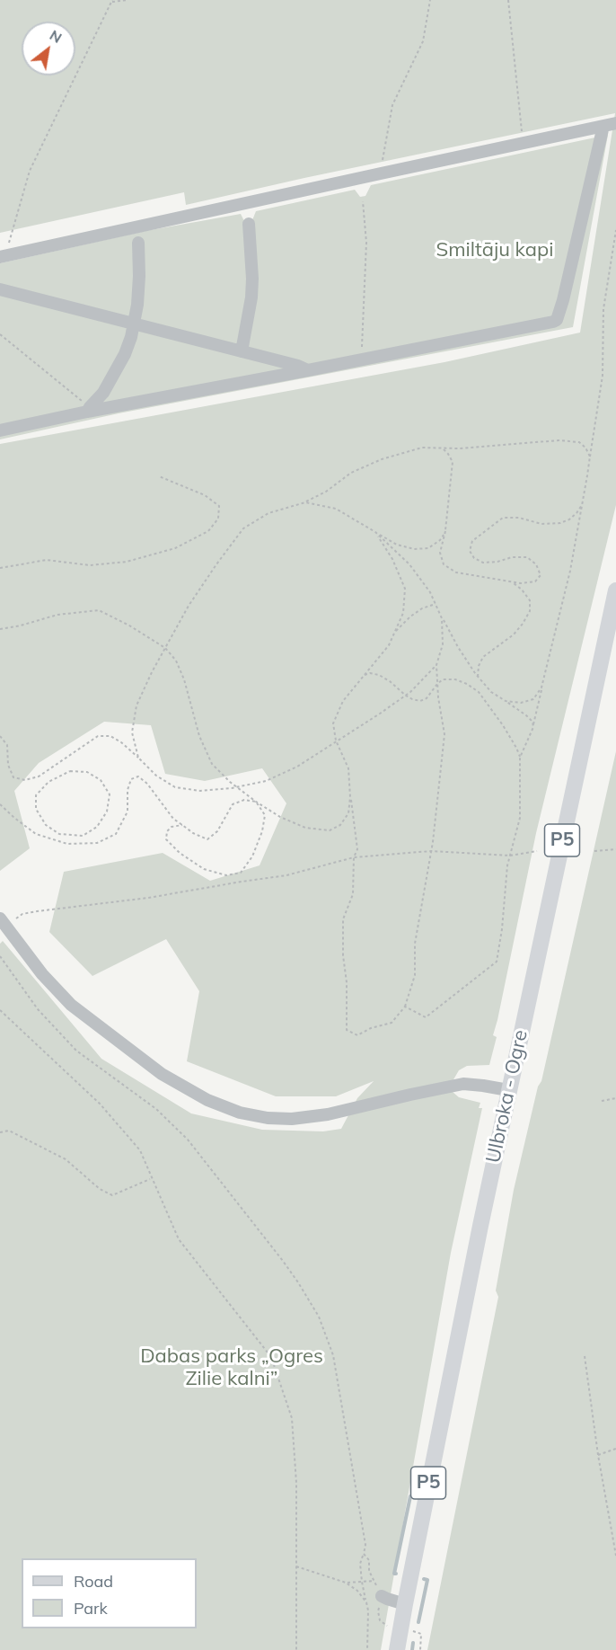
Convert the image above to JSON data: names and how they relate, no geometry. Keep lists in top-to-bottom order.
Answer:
{
  "streets": {
    "main road": ["P5", "Ulbroka - Ogre"]
  },
  "crossings": [
    ["P5", "Ulbroka - Ogre"]
  ],
  "parks": ["Smiltāju kapi", "Dabas parks „Ogres Zilie kalni”"],
  "legend": ["Road", "Park"],
  "north": "top right"
}
